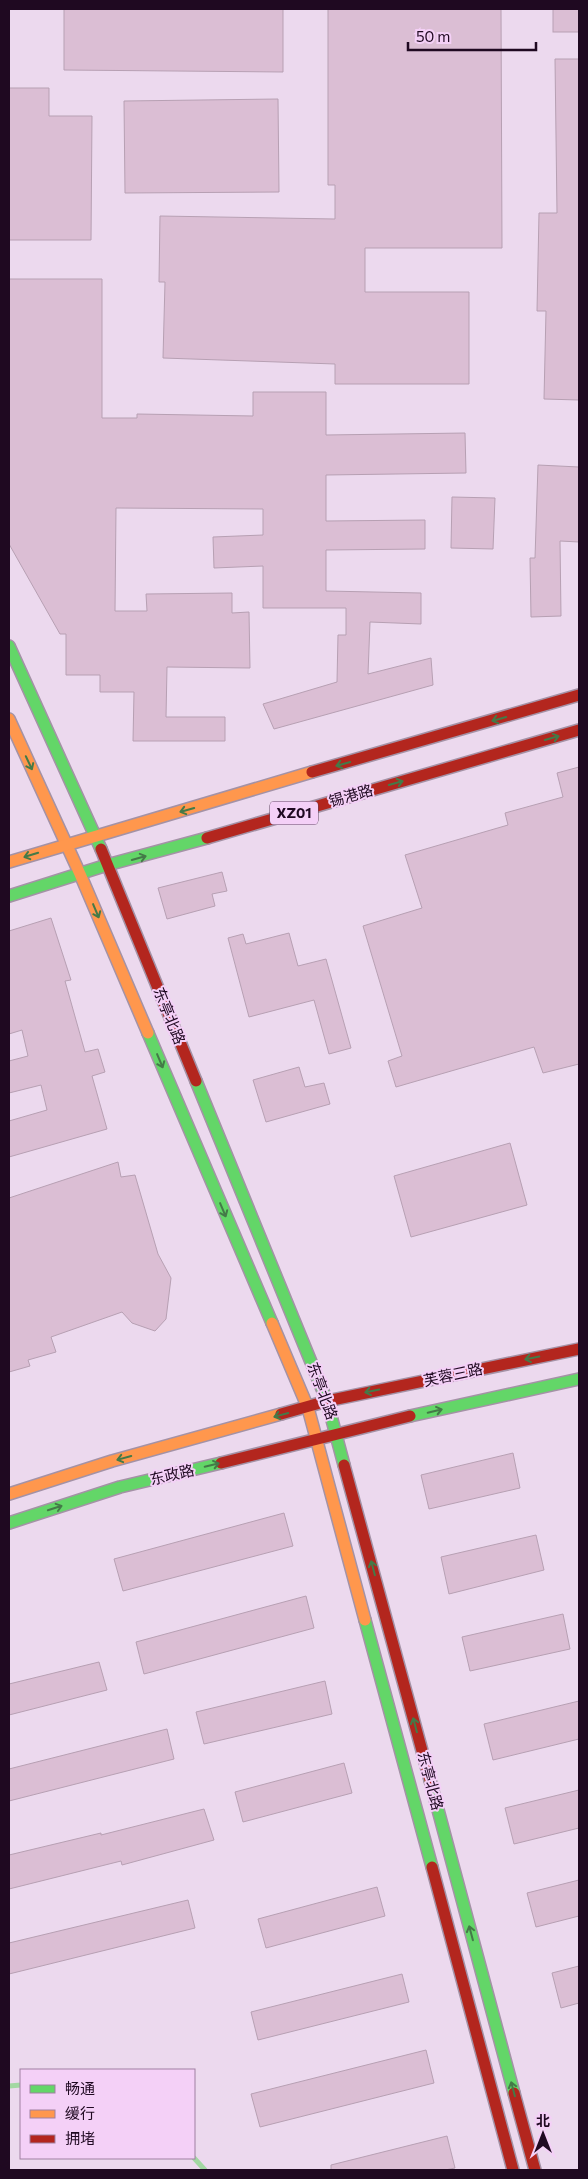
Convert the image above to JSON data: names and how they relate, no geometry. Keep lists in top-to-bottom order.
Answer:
{
  "streets": {
    "main road": [
      "锡港路",
      "XZ01",
      "东亭北路",
      "芙蓉三路",
      "东政路"
    ]
  },
  "crossings": [
    ["锡港路", "东亭北路"],
    ["XZ01", "东亭北路"],
    ["东亭北路", "芙蓉三路"],
    ["东亭北路", "东政路"],
    ["芙蓉三路", "东政路"]
  ],
  "legend": ["畅通", "缓行", "拥堵"],
  "scale_bar": "50 m",
  "north": "top"
}
